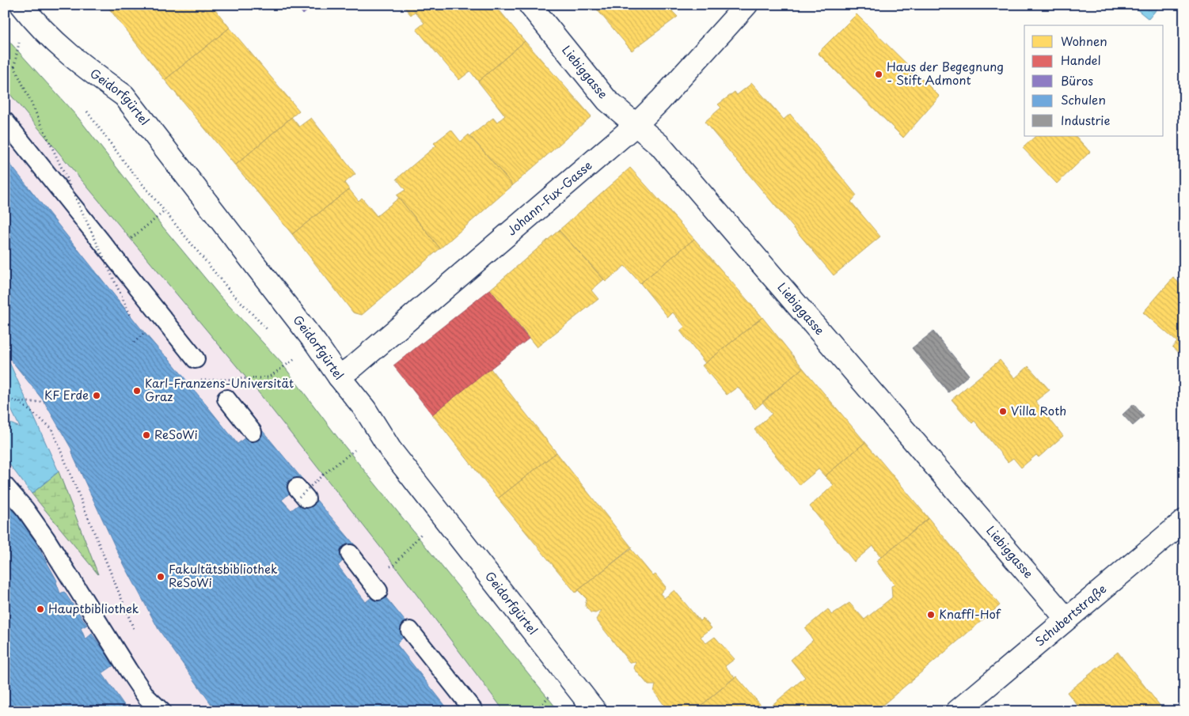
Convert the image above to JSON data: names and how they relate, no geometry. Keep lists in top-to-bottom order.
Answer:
{
  "streets": {
    "street": [
      "Liebiggasse",
      "Geidorfgürtel",
      "Johann-Fux-Gasse",
      "Schubertstraße"
    ]
  },
  "crossings": [
    ["Liebiggasse", "Johann-Fux-Gasse"],
    ["Liebiggasse", "Schubertstraße"],
    ["Geidorfgürtel", "Johann-Fux-Gasse"]
  ],
  "places": [
    "Haus der Begegnung - Stift Admont",
    "Karl-Franzens-Universität Graz",
    "KF Erde",
    "Villa Roth",
    "ReSoWi",
    "Fakultätsbibliothek ReSoWi",
    "Hauptbibliothek",
    "Knaffl-Hof"
  ],
  "legend": [
    "Wohnen",
    "Handel",
    "Büros",
    "Schulen",
    "Industrie"
  ]
}
